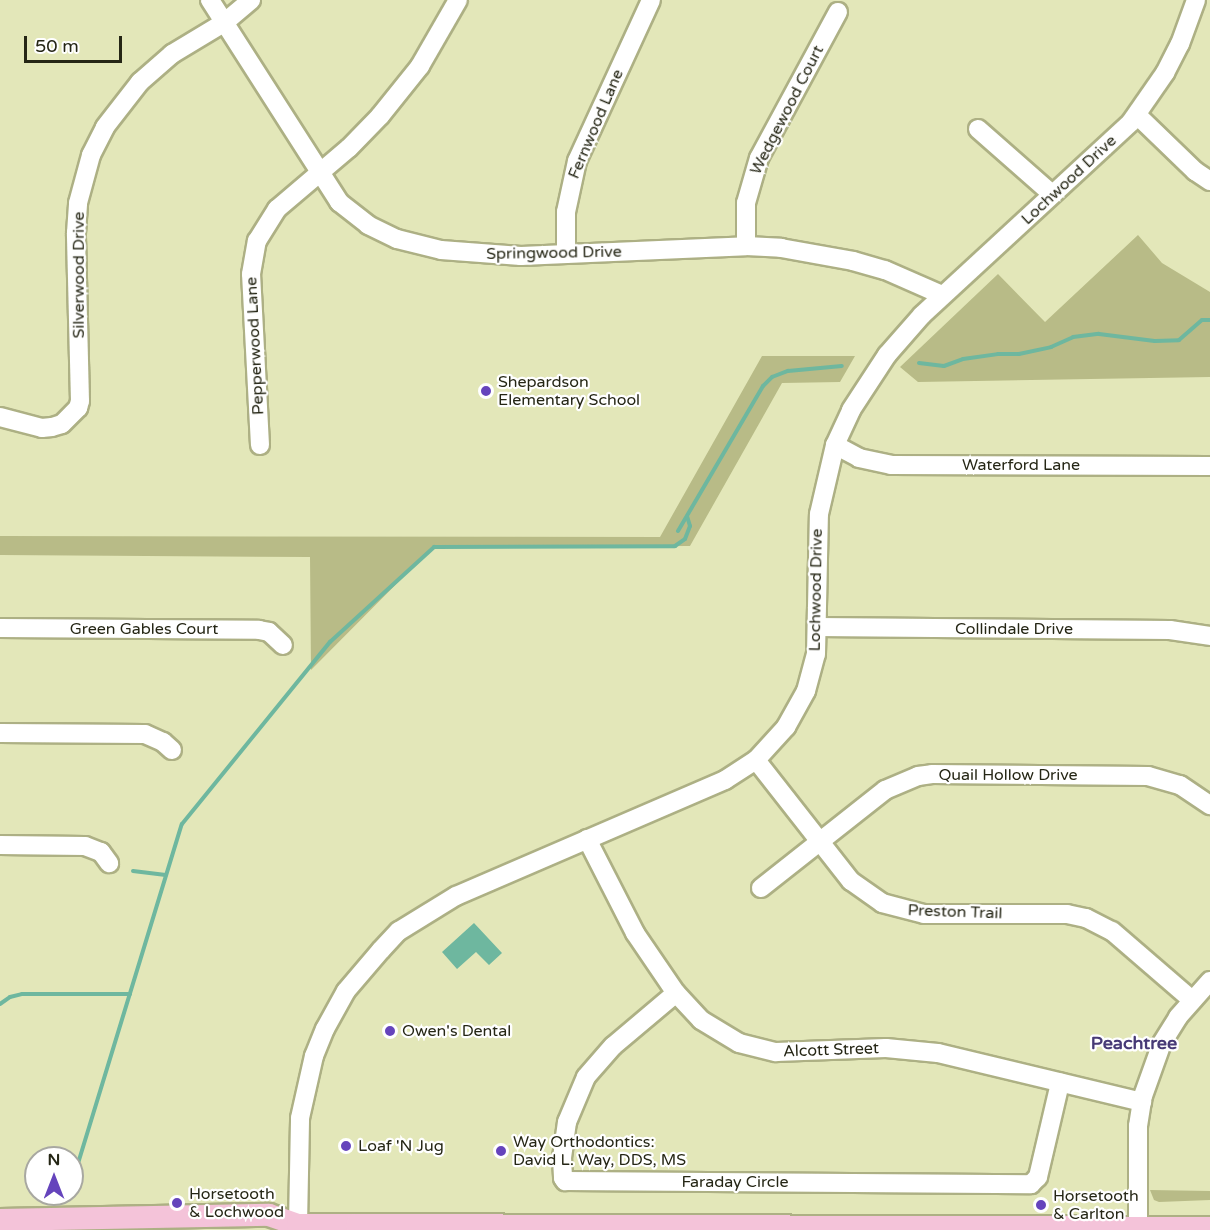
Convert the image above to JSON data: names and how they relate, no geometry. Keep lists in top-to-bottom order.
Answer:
{
  "streets": {
    "street": [
      "Wedgewood Court",
      "Fernwood Lane",
      "Lochwood Drive",
      "Springwood Drive",
      "Silverwood Drive",
      "Pepperwood Lane",
      "Waterford Lane",
      "Green Gables Court",
      "Collindale Drive",
      "Quail Hollow Drive",
      "Preston Trail",
      "Alcott Street",
      "Faraday Circle"
    ]
  },
  "crossings": [
    ["Wedgewood Court", "Springwood Drive"],
    ["Fernwood Lane", "Springwood Drive"],
    ["Lochwood Drive", "Springwood Drive"],
    ["Lochwood Drive", "Waterford Lane"],
    ["Lochwood Drive", "Collindale Drive"],
    ["Lochwood Drive", "Preston Trail"],
    ["Lochwood Drive", "Alcott Street"],
    ["Springwood Drive", "Silverwood Drive"],
    ["Springwood Drive", "Pepperwood Lane"],
    ["Quail Hollow Drive", "Preston Trail"],
    ["Alcott Street", "Faraday Circle"]
  ],
  "districts": ["Peachtree"],
  "places": [
    "Shepardson Elementary School",
    "Owen's Dental",
    "Loaf 'N Jug",
    "Way Orthodontics: David L. Way, DDS, MS",
    "Horsetooth & Lochwood",
    "Horsetooth & Carlton"
  ],
  "scale_bar": "50 m",
  "north": "top"
}
